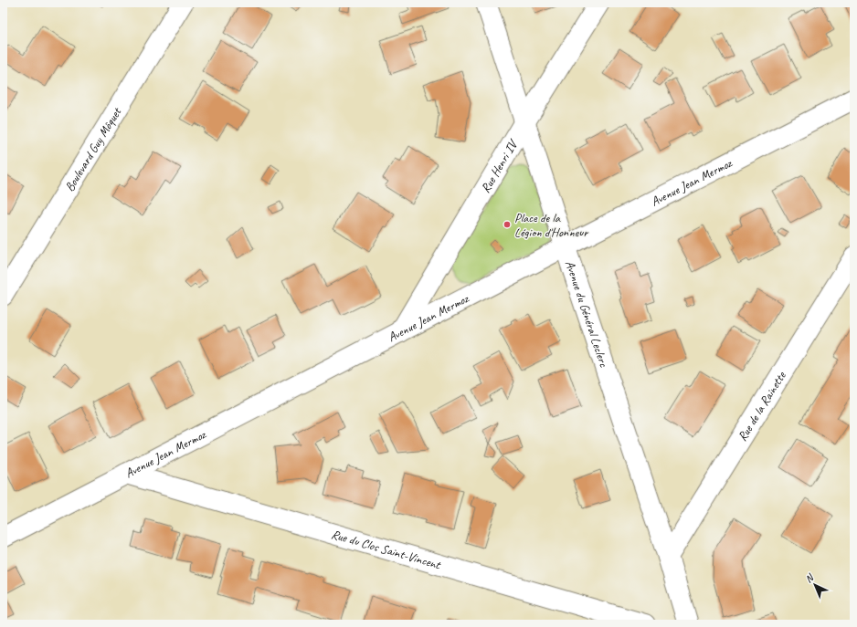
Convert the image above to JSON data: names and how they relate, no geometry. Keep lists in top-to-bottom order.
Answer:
{
  "streets": {
    "street": [
      "Boulevard Guy Môquet",
      "Rue Henri IV",
      "Avenue Jean Mermoz",
      "Avenue du Général Leclerc",
      "Rue de la Rainette",
      "Rue du Clos Saint-Vincent"
    ]
  },
  "crossings": [
    ["Rue Henri IV", "Avenue Jean Mermoz"],
    ["Rue Henri IV", "Avenue du Général Leclerc"],
    ["Avenue Jean Mermoz", "Avenue du Général Leclerc"],
    ["Avenue Jean Mermoz", "Rue du Clos Saint-Vincent"],
    ["Avenue du Général Leclerc", "Rue de la Rainette"]
  ],
  "places": ["Place de la Légion d'Honneur"],
  "north": "top left"
}
